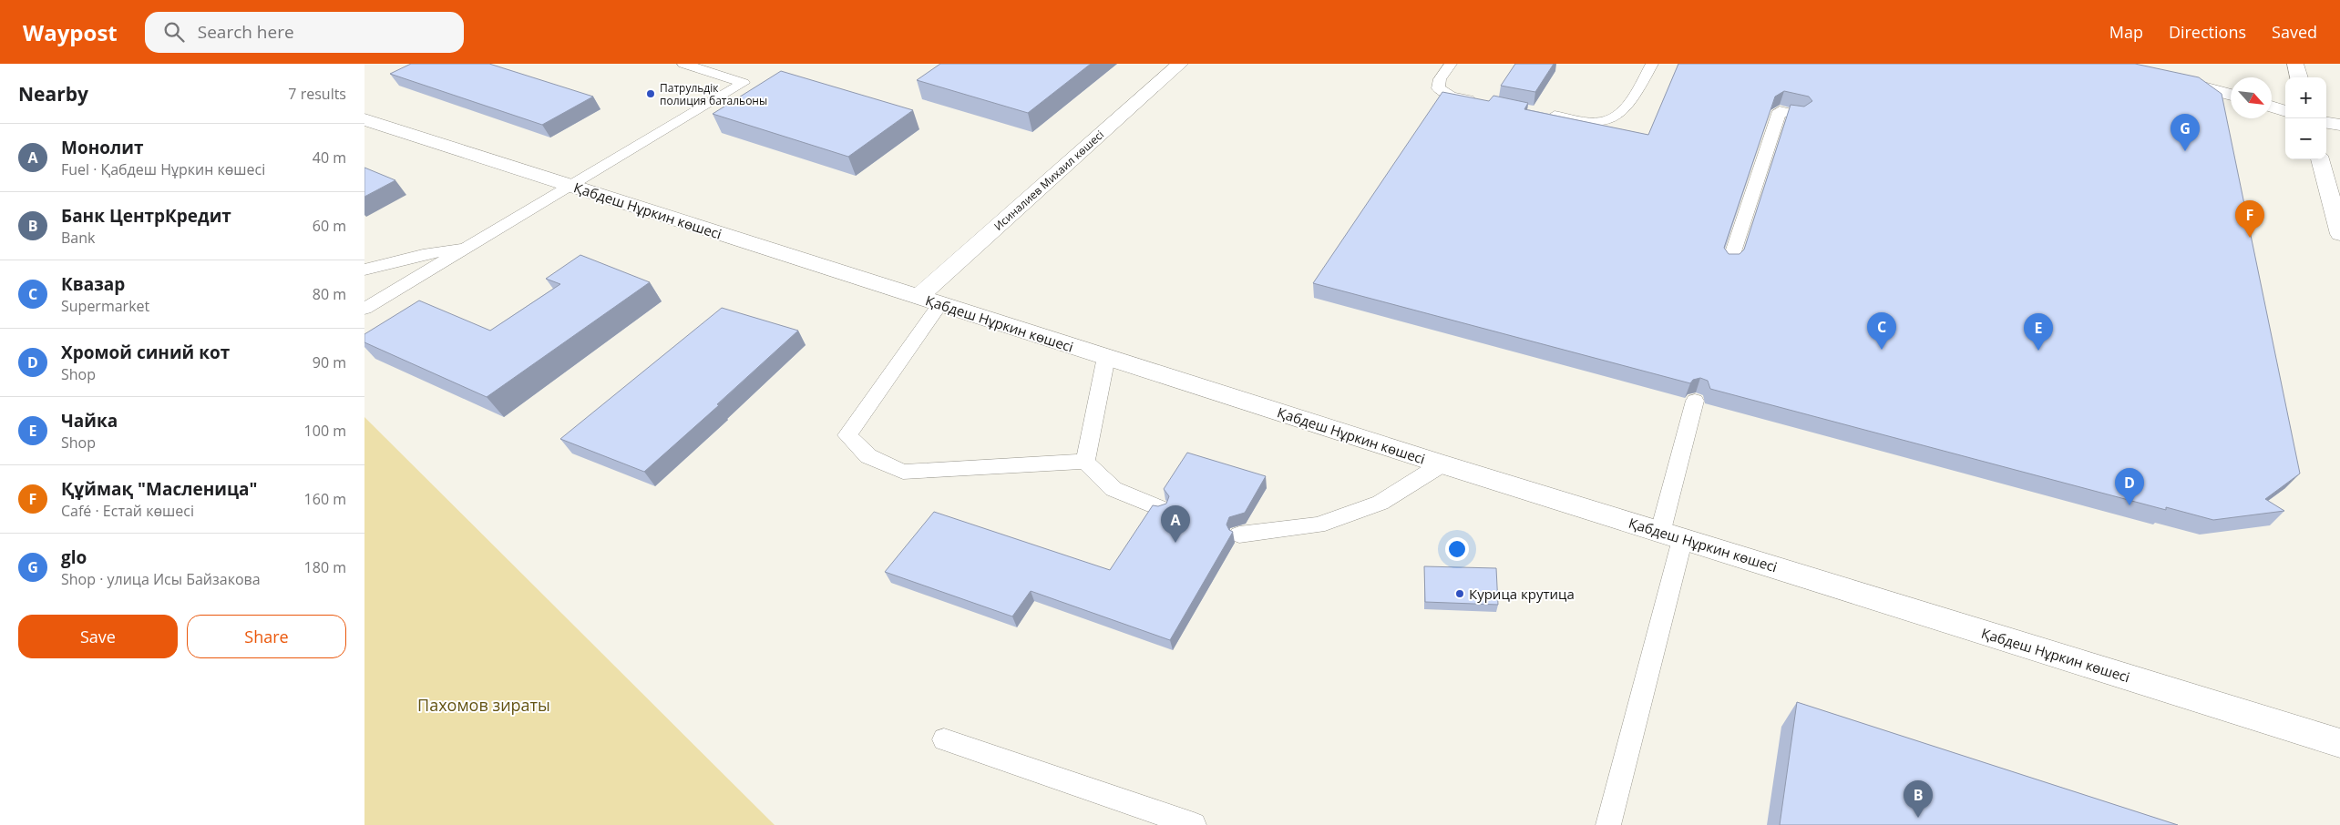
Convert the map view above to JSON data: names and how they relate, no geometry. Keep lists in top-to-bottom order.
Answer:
{
  "streets": {
    "street": ["Исиналиев Михаил көшесі", "Қабдеш Нұркин көшесі"]
  },
  "crossings": [
    ["Исиналиев Михаил көшесі", "Қабдеш Нұркин көшесі"]
  ],
  "parks": ["Пахомов зираты"],
  "places": ["Патрульдік полиция батальоны", "Курица крутица"],
  "north": "bottom right",
  "page": {
    "header": "Waypost",
    "search": "Search here",
    "nav": ["Map", "Directions", "Saved"],
    "heading": ["Nearby", "7 results"],
    "map_buttons": ["+", "−"],
    "pins": [
      "G",
      "F",
      "C",
      "E",
      "D",
      "A",
      "B"
    ],
    "list": [
      {
        "mark": "A",
        "name": "Монолит",
        "note": "Fuel · Қабдеш Нұркин көшесі",
        "value": "40 m"
      },
      {
        "mark": "B",
        "name": "Банк ЦентрКредит",
        "note": "Bank",
        "value": "60 m"
      },
      {
        "mark": "C",
        "name": "Квазар",
        "note": "Supermarket",
        "value": "80 m"
      },
      {
        "mark": "D",
        "name": "Хромой синий кот",
        "note": "Shop",
        "value": "90 m"
      },
      {
        "mark": "E",
        "name": "Чайка",
        "note": "Shop",
        "value": "100 m"
      },
      {
        "mark": "F",
        "name": "Құймақ \"Масленица\"",
        "note": "Café · Естай көшесі",
        "value": "160 m"
      },
      {
        "mark": "G",
        "name": "glo",
        "note": "Shop · улица Исы Байзакова",
        "value": "180 m"
      }
    ],
    "buttons": ["Save", "Share"]
  }
}
